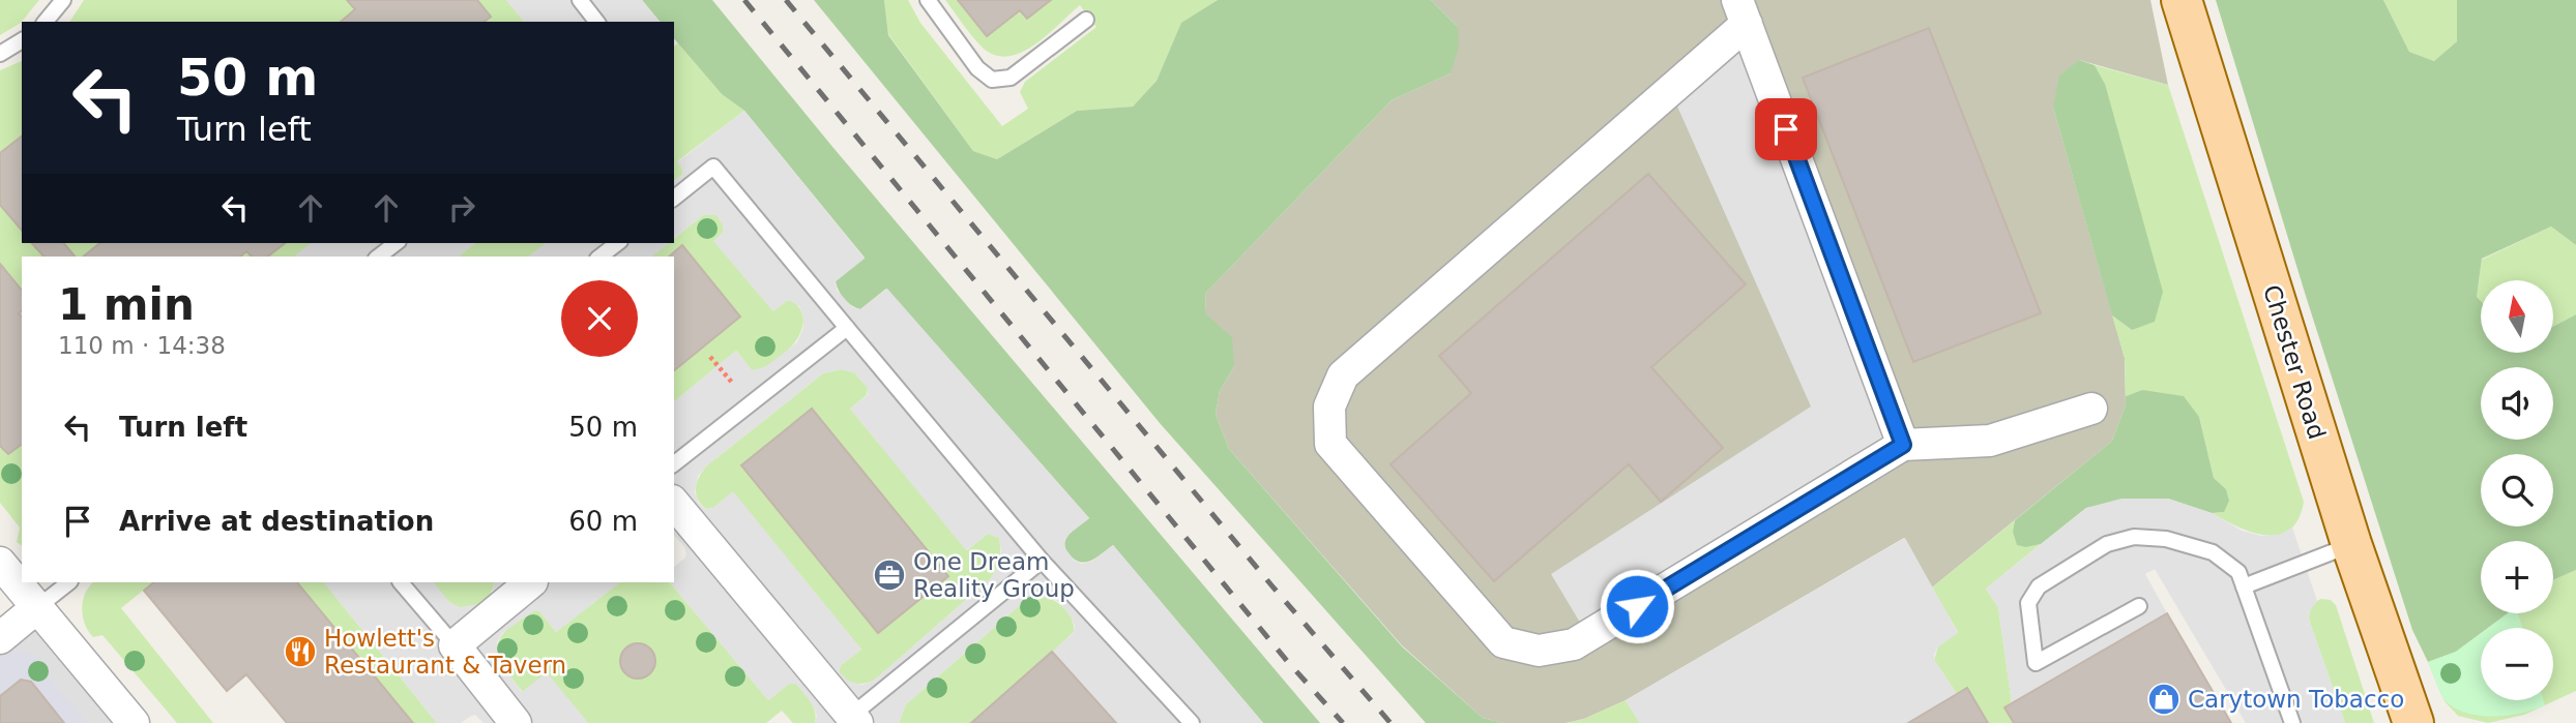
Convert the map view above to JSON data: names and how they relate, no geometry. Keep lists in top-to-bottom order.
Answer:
{
  "streets": {
    "main road": ["Chester Road"]
  },
  "places": {
    "office": ["One Dream Reality Group"],
    "restaurant": ["Howlett's Restaurant & Tavern"],
    "shop": ["Carytown Tobacco"]
  },
  "north": "top",
  "page": {
    "turn": ["50 m", "Turn left"],
    "heading": ["1 min", "110 m · 14:38"],
    "map_buttons": ["+", "−"],
    "list": [
      {
        "name": "Turn left",
        "value": "50 m"
      },
      {
        "name": "Arrive at destination",
        "value": "60 m"
      }
    ]
  }
}
